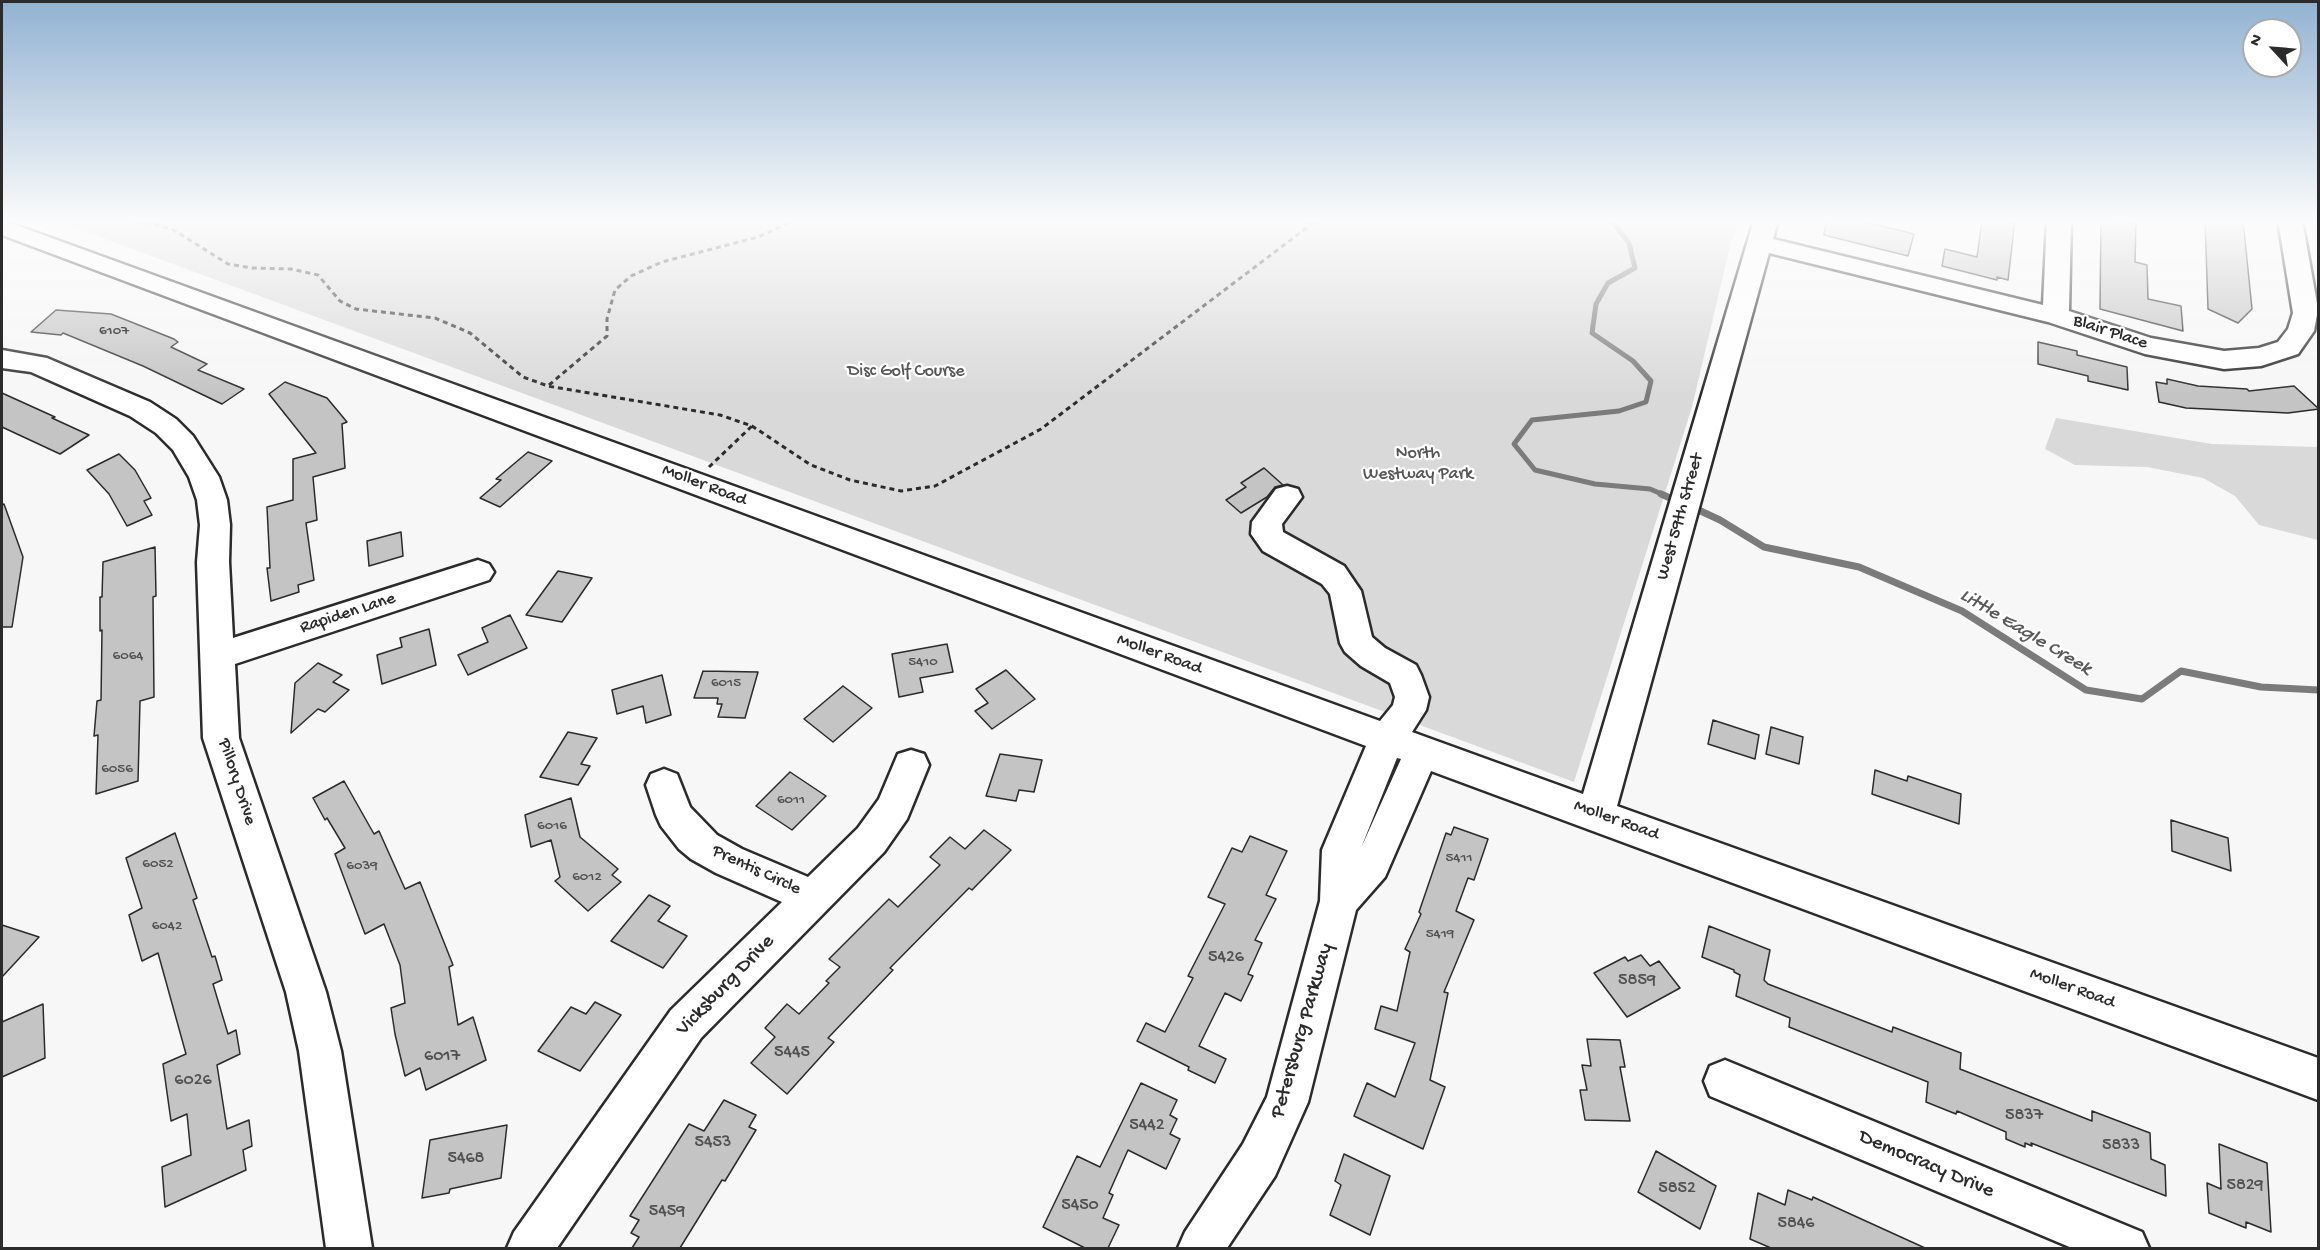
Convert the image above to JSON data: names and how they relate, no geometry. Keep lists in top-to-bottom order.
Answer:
{
  "streets": {
    "street": [
      "Blair Place",
      "Moller Road",
      "West 59th Street",
      "Rapiden Lane",
      "Pillory Drive",
      "Prentis Circle",
      "Vicksburg Drive",
      "Petersburg Parkway",
      "Democracy Drive"
    ]
  },
  "crossings": [
    ["Moller Road", "West 59th Street"],
    ["Moller Road", "Petersburg Parkway"],
    ["Rapiden Lane", "Pillory Drive"],
    ["Prentis Circle", "Vicksburg Drive"]
  ],
  "water": ["Little Eagle Creek"],
  "parks": ["Disc Golf Course", "North Westway Park"],
  "house_numbers": [
    "6107",
    "6064",
    "5410",
    "6015",
    "6056",
    "6011",
    "6016",
    "5411",
    "6052",
    "6039",
    "6012",
    "6042",
    "5419",
    "5426",
    "5859",
    "5445",
    "6017",
    "6026",
    "5837",
    "5442",
    "5453",
    "5833",
    "5468",
    "5829",
    "5852",
    "5450",
    "5459",
    "5846"
  ],
  "north": "top left"
}
